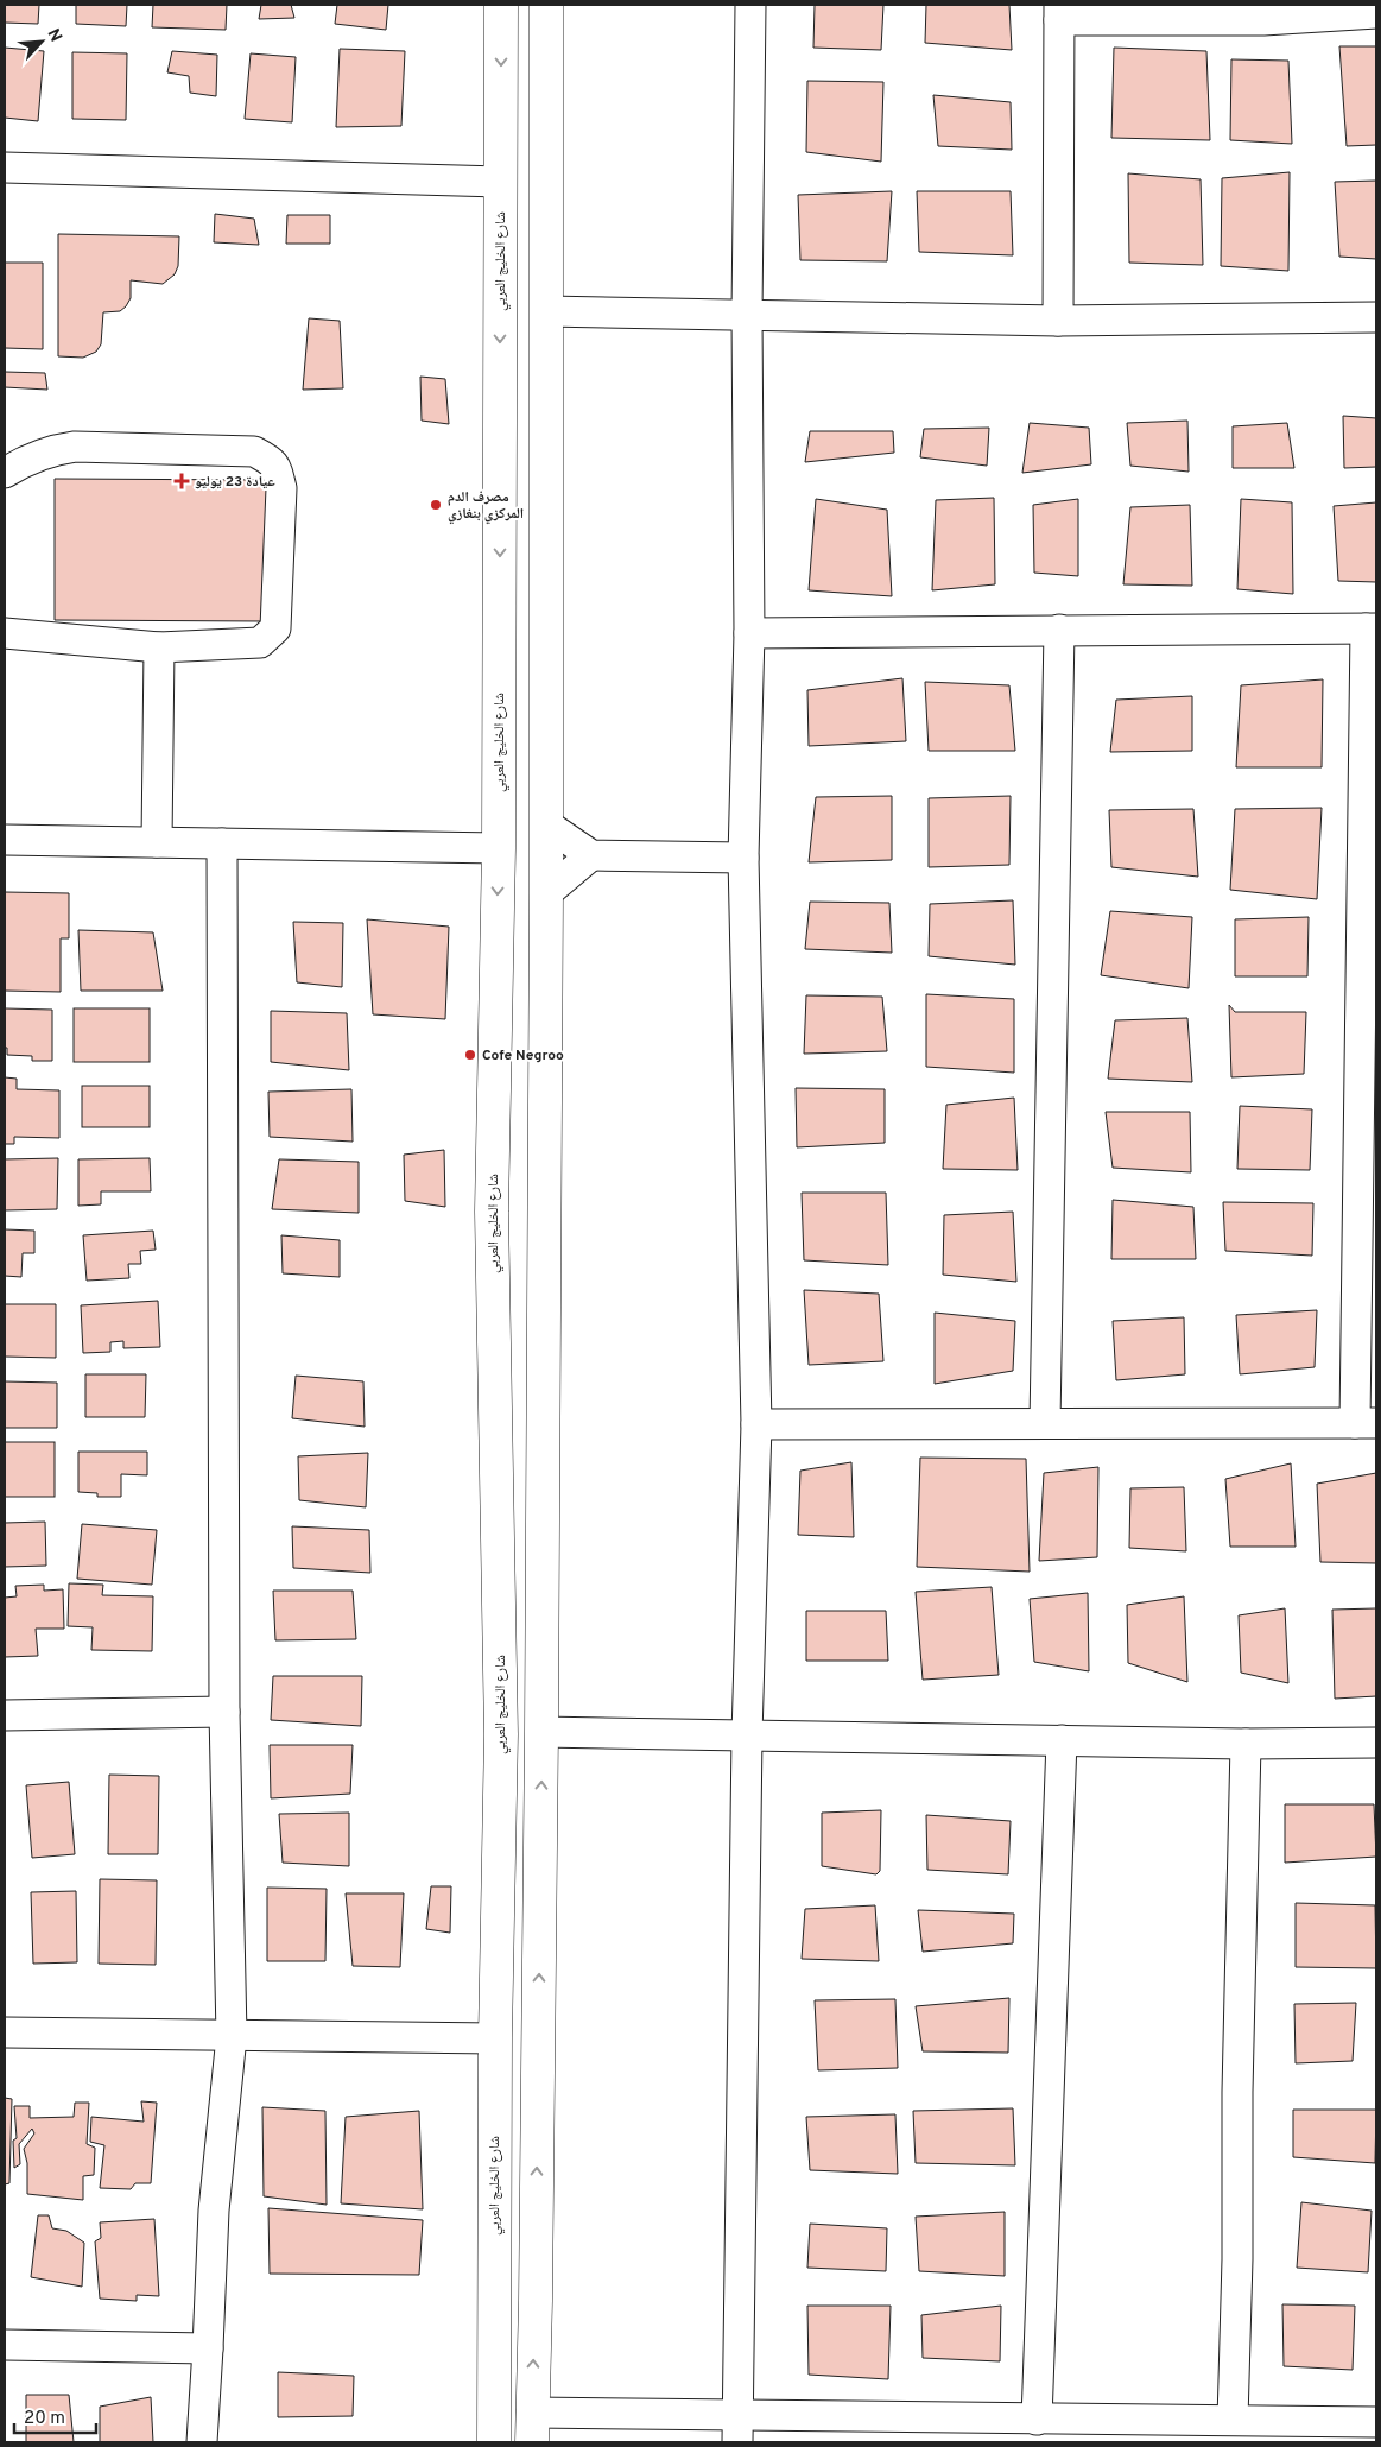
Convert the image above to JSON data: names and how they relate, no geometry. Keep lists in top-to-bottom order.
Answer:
{
  "streets": {
    "main road": ["شارع الخليج العربي"]
  },
  "places": {
    "health": ["عيادة 23 يوليو"],
    "other": ["مصرف الدم المركزي بنغازي", "Cofe Negroo"]
  },
  "scale_bar": "20 m",
  "north": "top right"
}
